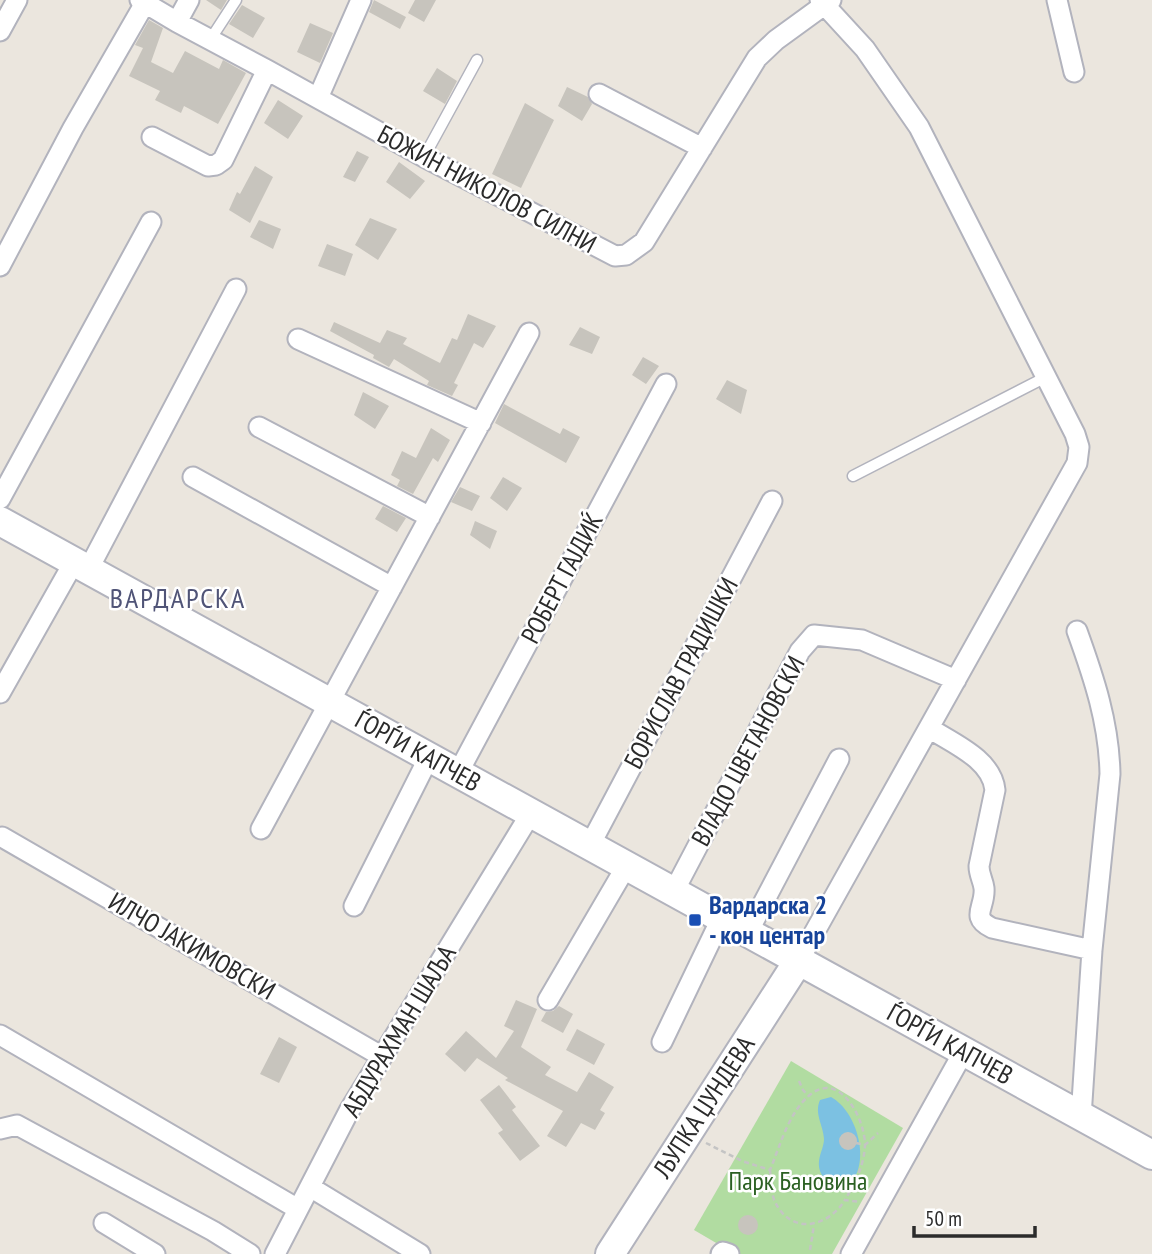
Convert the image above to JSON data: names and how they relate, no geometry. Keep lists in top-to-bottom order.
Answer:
{
  "streets": {
    "street": [
      "БОЖИН НИКОЛОВ СИЛНИ",
      "РОБЕРТ ГАЈДИЌ",
      "БОРИСЛАВ ГРАДИШКИ",
      "ЃОРЃИ КАПЧЕВ",
      "ВЛАДО ЦВЕТАНОВСКИ",
      "ИЛЧО ЈАКИМОВСКИ",
      "АБДУРАХМАН ШАЉА",
      "ЉУПКА ЏУНДЕВА"
    ]
  },
  "crossings": [
    ["РОБЕРТ ГАЈДИЌ", "ЃОРЃИ КАПЧЕВ"],
    ["БОРИСЛАВ ГРАДИШКИ", "ЃОРЃИ КАПЧЕВ"],
    ["ЃОРЃИ КАПЧЕВ", "ВЛАДО ЦВЕТАНОВСКИ"],
    ["ЃОРЃИ КАПЧЕВ", "АБДУРАХМАН ШАЉА"],
    ["ЃОРЃИ КАПЧЕВ", "ЉУПКА ЏУНДЕВА"],
    ["ИЛЧО ЈАКИМОВСКИ", "АБДУРАХМАН ШАЉА"]
  ],
  "districts": ["ВАРДАРСКА"],
  "parks": ["Парк Бановина"],
  "places": {
    "transit": ["Вардарска 2 - кон центар"]
  },
  "scale_bar": "50 m"
}
